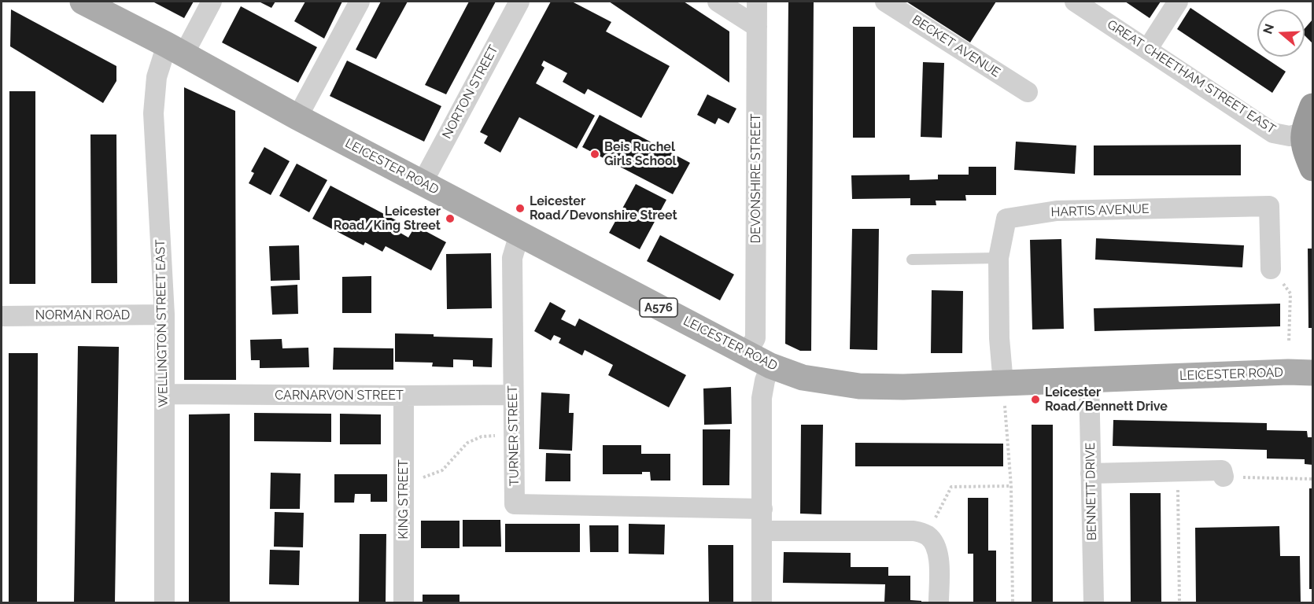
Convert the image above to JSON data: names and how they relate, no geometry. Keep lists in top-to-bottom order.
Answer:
{
  "streets": {
    "main road": ["LEICESTER ROAD", "A576"],
    "street": [
      "BECKET AVENUE",
      "GREAT CHEETHAM STREET EAST",
      "NORTON STREET",
      "DEVONSHIRE STREET",
      "HARTIS AVENUE",
      "NORMAN ROAD",
      "WELLINGTON STREET EAST",
      "CARNARVON STREET",
      "TURNER STREET",
      "BENNETT DRIVE",
      "KING STREET"
    ]
  },
  "crossings": [
    ["NORTON STREET", "LEICESTER ROAD"],
    ["LEICESTER ROAD", "DEVONSHIRE STREET"],
    ["LEICESTER ROAD", "HARTIS AVENUE"],
    ["LEICESTER ROAD", "WELLINGTON STREET EAST"],
    ["LEICESTER ROAD", "TURNER STREET"],
    ["LEICESTER ROAD", "BENNETT DRIVE"],
    ["NORMAN ROAD", "WELLINGTON STREET EAST"],
    ["WELLINGTON STREET EAST", "CARNARVON STREET"],
    ["CARNARVON STREET", "TURNER STREET"],
    ["CARNARVON STREET", "KING STREET"]
  ],
  "places": [
    "Beis Ruchel Girls School",
    "Leicester Road/Devonshire Street",
    "Leicester Road/King Street",
    "Leicester Road/Bennett Drive"
  ],
  "north": "left"
}
